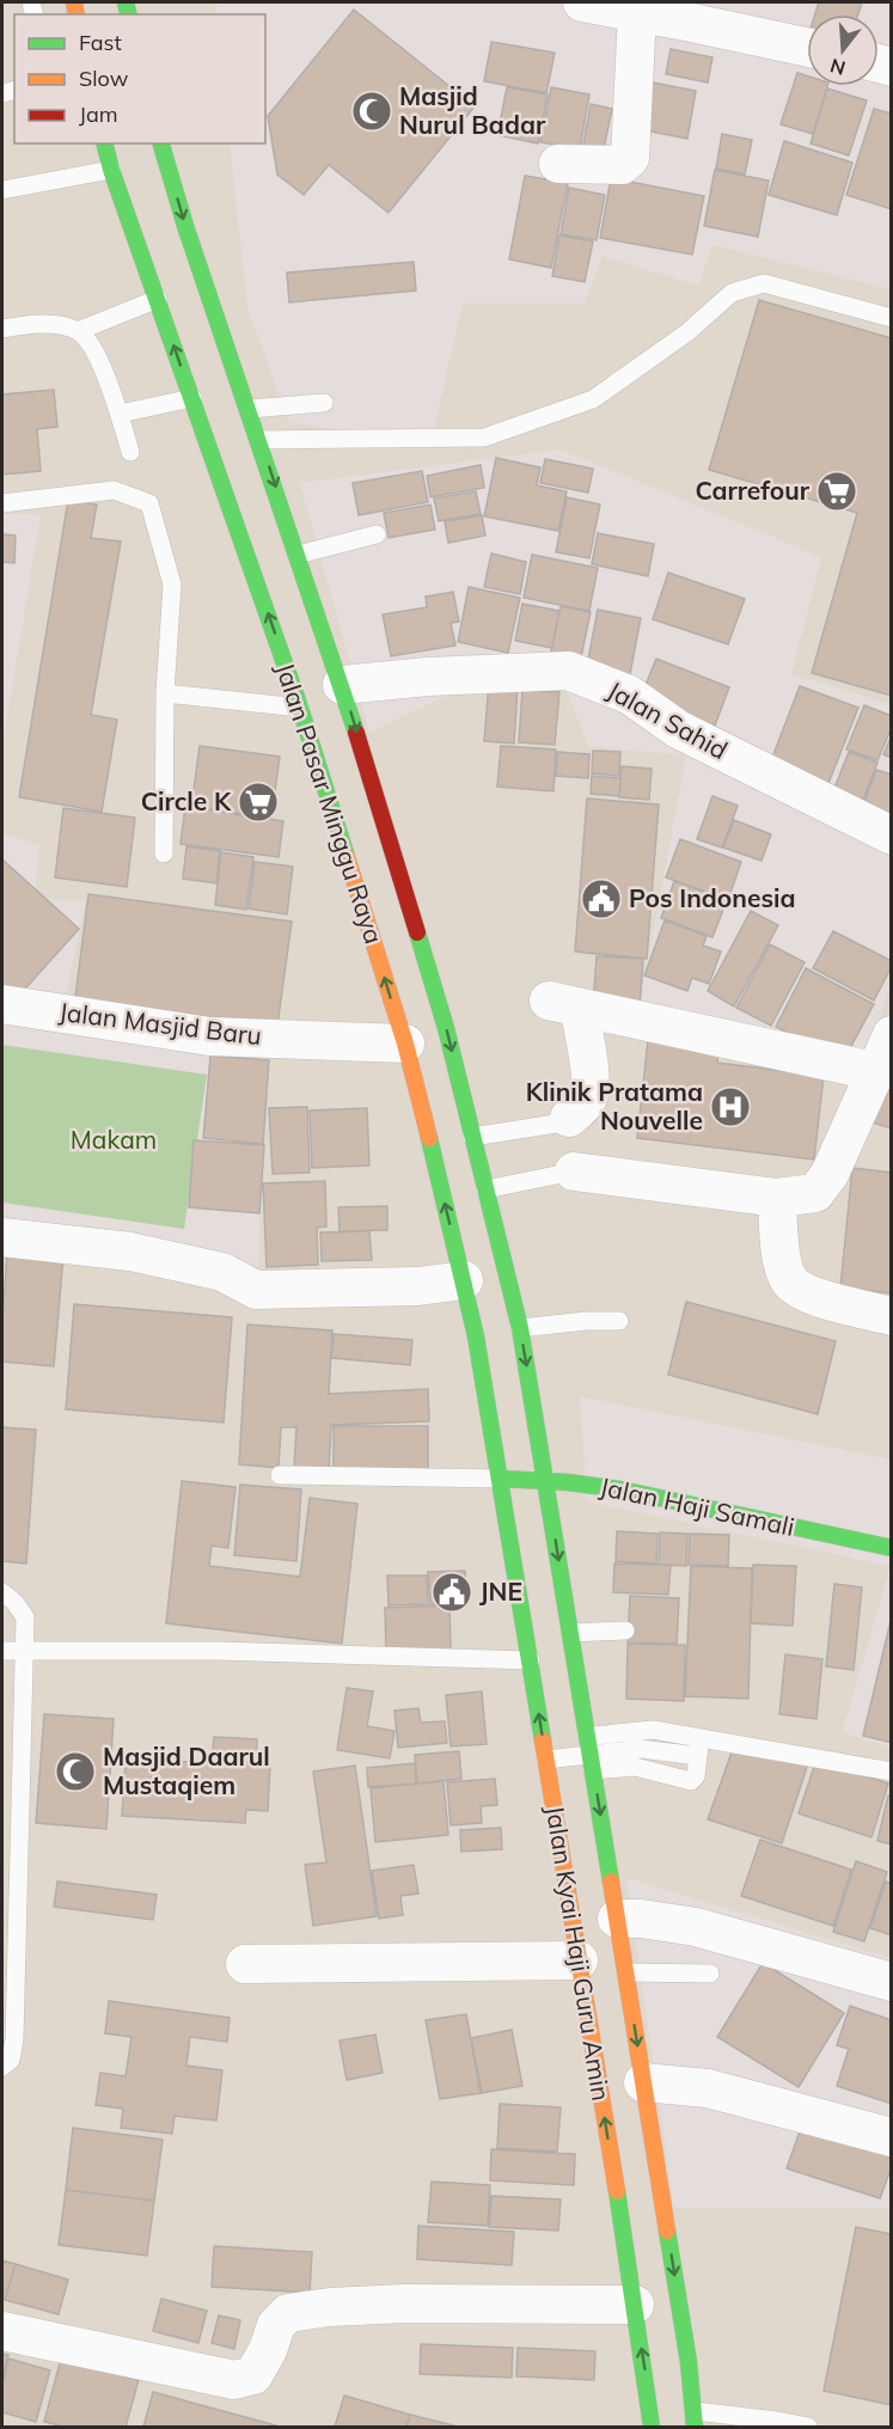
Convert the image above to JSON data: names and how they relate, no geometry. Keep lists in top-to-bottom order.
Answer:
{
  "streets": {
    "main road": ["Jalan Pasar Minggu Raya", "Jalan Haji Samali", "Jalan Kyai Haji Guru Amin"],
    "street": ["Jalan Sahid", "Jalan Masjid Baru"]
  },
  "crossings": [
    ["Jalan Sahid", "Jalan Pasar Minggu Raya"],
    ["Jalan Pasar Minggu Raya", "Jalan Masjid Baru"],
    ["Jalan Pasar Minggu Raya", "Jalan Haji Samali"],
    ["Jalan Pasar Minggu Raya", "Jalan Kyai Haji Guru Amin"],
    ["Jalan Haji Samali", "Jalan Kyai Haji Guru Amin"]
  ],
  "parks": ["Makam"],
  "places": {
    "mosque": ["Masjid Nurul Badar", "Masjid Daarul Mustaqiem"],
    "supermarket": ["Carrefour", "Circle K"],
    "public building": ["Pos Indonesia", "JNE"],
    "hospital": ["Klinik Pratama Nouvelle"]
  },
  "legend": ["Fast", "Slow", "Jam"],
  "north": "bottom"
}
